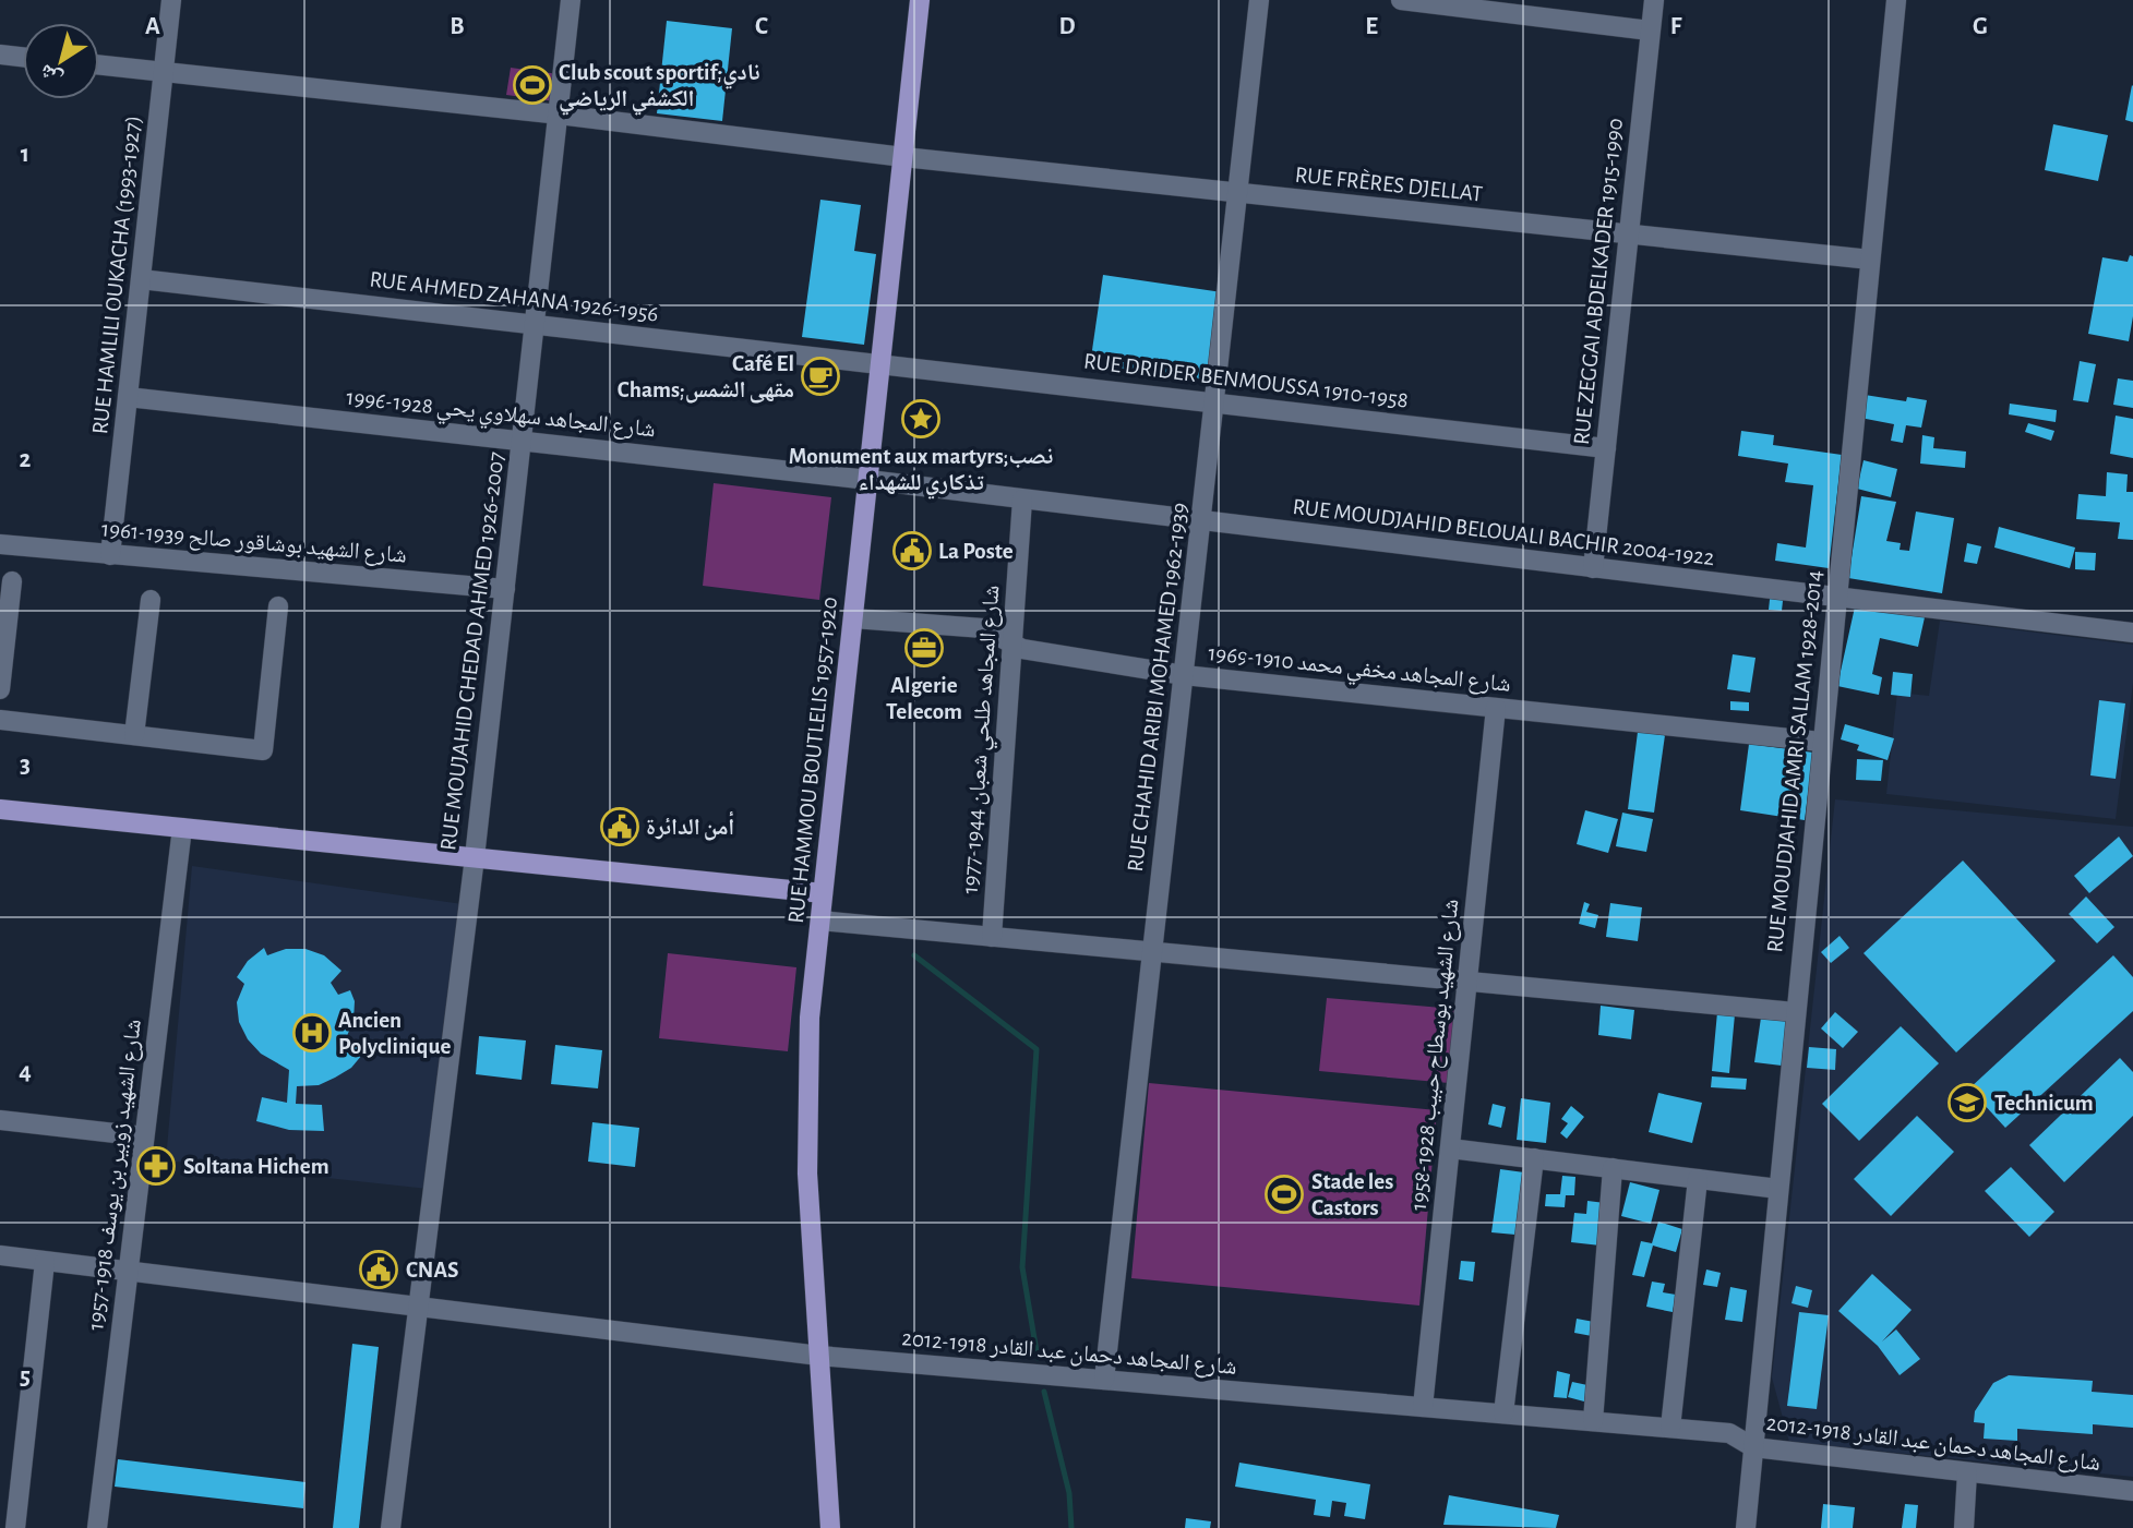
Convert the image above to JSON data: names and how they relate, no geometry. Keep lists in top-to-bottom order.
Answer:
{
  "streets": {
    "main road": ["RUE HAMMOU BOUTLELIS 1957-1920"],
    "street": [
      "RUE FRÈRES DJELLAT",
      "RUE HAMLILI OUKACHA (1993-1927)",
      "RUE ZEGGAI ABDELKADER 1915-1990",
      "RUE AHMED ZAHANA 1926-1956",
      "RUE DRIDER BENMOUSSA 1910-1958",
      "شارع المجاهد سهلاوي يحي 1928-1996",
      "RUE MOUDJAHID BELOUALI BACHIR 2004-1922",
      "شارع الشهيد بوشاقور صالح 1939-1961",
      "RUE MOUJAHID CHEDAD AHMED 1926-2007",
      "شارع المجاهد مخفي محمد 1910-1969",
      "RUE CHAHID ARIBI MOHAMED 1962-1939",
      "شارع المجاهد طلحي شعبان 1944-1977",
      "RUE MOUDJAHID AMRI SALLAM 1928-2014",
      "شارع الشهيد بوسطاح حبيب 1928-1958",
      "شارع الشهيد زوبير بن يوسف 1918-1957",
      "شارع المجاهد دحمان عبد القادر 1918-2012"
    ]
  },
  "crossings": [
    ["RUE FRÈRES DJELLAT", "RUE HAMLILI OUKACHA (1993-1927)"],
    ["RUE FRÈRES DJELLAT", "RUE ZEGGAI ABDELKADER 1915-1990"],
    ["RUE FRÈRES DJELLAT", "RUE MOUJAHID CHEDAD AHMED 1926-2007"],
    ["RUE FRÈRES DJELLAT", "RUE CHAHID ARIBI MOHAMED 1962-1939"],
    ["RUE FRÈRES DJELLAT", "RUE HAMMOU BOUTLELIS 1957-1920"],
    ["RUE FRÈRES DJELLAT", "RUE MOUDJAHID AMRI SALLAM 1928-2014"],
    ["RUE HAMLILI OUKACHA (1993-1927)", "RUE AHMED ZAHANA 1926-1956"],
    ["RUE HAMLILI OUKACHA (1993-1927)", "شارع المجاهد سهلاوي يحي 1928-1996"],
    ["RUE HAMLILI OUKACHA (1993-1927)", "شارع الشهيد بوشاقور صالح 1939-1961"],
    ["RUE ZEGGAI ABDELKADER 1915-1990", "RUE DRIDER BENMOUSSA 1910-1958"],
    ["RUE ZEGGAI ABDELKADER 1915-1990", "RUE MOUDJAHID BELOUALI BACHIR 2004-1922"],
    ["RUE AHMED ZAHANA 1926-1956", "RUE DRIDER BENMOUSSA 1910-1958"],
    ["RUE AHMED ZAHANA 1926-1956", "RUE MOUJAHID CHEDAD AHMED 1926-2007"],
    ["RUE AHMED ZAHANA 1926-1956", "RUE HAMMOU BOUTLELIS 1957-1920"],
    ["RUE DRIDER BENMOUSSA 1910-1958", "RUE CHAHID ARIBI MOHAMED 1962-1939"],
    ["RUE DRIDER BENMOUSSA 1910-1958", "RUE HAMMOU BOUTLELIS 1957-1920"],
    ["شارع المجاهد سهلاوي يحي 1928-1996", "RUE MOUDJAHID BELOUALI BACHIR 2004-1922"],
    ["شارع المجاهد سهلاوي يحي 1928-1996", "RUE MOUJAHID CHEDAD AHMED 1926-2007"],
    ["شارع المجاهد سهلاوي يحي 1928-1996", "RUE HAMMOU BOUTLELIS 1957-1920"],
    ["RUE MOUDJAHID BELOUALI BACHIR 2004-1922", "RUE CHAHID ARIBI MOHAMED 1962-1939"],
    ["RUE MOUDJAHID BELOUALI BACHIR 2004-1922", "شارع المجاهد طلحي شعبان 1944-1977"],
    ["RUE MOUDJAHID BELOUALI BACHIR 2004-1922", "RUE HAMMOU BOUTLELIS 1957-1920"],
    ["RUE MOUDJAHID BELOUALI BACHIR 2004-1922", "RUE MOUDJAHID AMRI SALLAM 1928-2014"],
    ["شارع الشهيد بوشاقور صالح 1939-1961", "RUE MOUJAHID CHEDAD AHMED 1926-2007"],
    ["RUE MOUJAHID CHEDAD AHMED 1926-2007", "شارع المجاهد دحمان عبد القادر 1918-2012"],
    ["شارع المجاهد مخفي محمد 1910-1969", "RUE CHAHID ARIBI MOHAMED 1962-1939"],
    ["شارع المجاهد مخفي محمد 1910-1969", "شارع المجاهد طلحي شعبان 1944-1977"],
    ["شارع المجاهد مخفي محمد 1910-1969", "RUE HAMMOU BOUTLELIS 1957-1920"],
    ["شارع المجاهد مخفي محمد 1910-1969", "RUE MOUDJAHID AMRI SALLAM 1928-2014"],
    ["شارع المجاهد مخفي محمد 1910-1969", "شارع الشهيد بوسطاح حبيب 1928-1958"],
    ["RUE CHAHID ARIBI MOHAMED 1962-1939", "شارع المجاهد دحمان عبد القادر 1918-2012"],
    ["RUE HAMMOU BOUTLELIS 1957-1920", "شارع المجاهد دحمان عبد القادر 1918-2012"],
    ["RUE MOUDJAHID AMRI SALLAM 1928-2014", "شارع المجاهد دحمان عبد القادر 1918-2012"],
    ["شارع الشهيد بوسطاح حبيب 1928-1958", "شارع المجاهد دحمان عبد القادر 1918-2012"],
    ["شارع الشهيد زوبير بن يوسف 1918-1957", "شارع المجاهد دحمان عبد القادر 1918-2012"]
  ],
  "places": {
    "sports": ["Club scout sportif;نادي الكشفي الرياضي", "Stade les Castors"],
    "cafe": ["Café El Chams;مقهى الشمس"],
    "place": ["Monument aux martyrs;نصب تذكاري للشهداء"],
    "public building": ["La Poste", "أمن الدائرة", "CNAS"],
    "office": ["Algerie Telecom"],
    "hospital": ["Ancien Polyclinique"],
    "school or university": ["Technicum"],
    "pharmacy": ["Soltana Hichem"]
  },
  "north": "bottom left",
  "grid": {
    "columns": [
      "A",
      "B",
      "C",
      "D",
      "E",
      "F",
      "G"
    ],
    "rows": [
      "1",
      "2",
      "3",
      "4",
      "5"
    ]
  }
}
